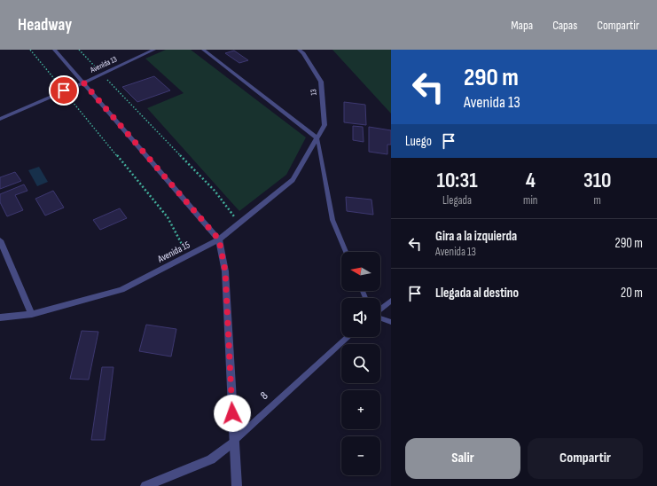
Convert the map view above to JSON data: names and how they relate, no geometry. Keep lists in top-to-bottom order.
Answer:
{
  "streets": {
    "street": [
      "Avenida 13",
      "13",
      "Avenida 15",
      "8"
    ]
  },
  "crossings": [
    ["13", "Avenida 15"]
  ],
  "north": "left",
  "page": {
    "header": "Headway",
    "nav": ["Mapa", "Capas", "Compartir"],
    "turn": ["290 m", "Avenida 13"],
    "then": "Luego",
    "eta": [
      "10:31",
      "Llegada",
      "4",
      "min",
      "310",
      "m"
    ],
    "list": [
      {
        "name": "Gira a la izquierda",
        "note": "Avenida 13",
        "value": "290 m"
      },
      {
        "name": "Llegada al destino",
        "value": "20 m"
      }
    ],
    "map_buttons": ["+", "−"],
    "buttons": ["Salir", "Compartir"]
  }
}
